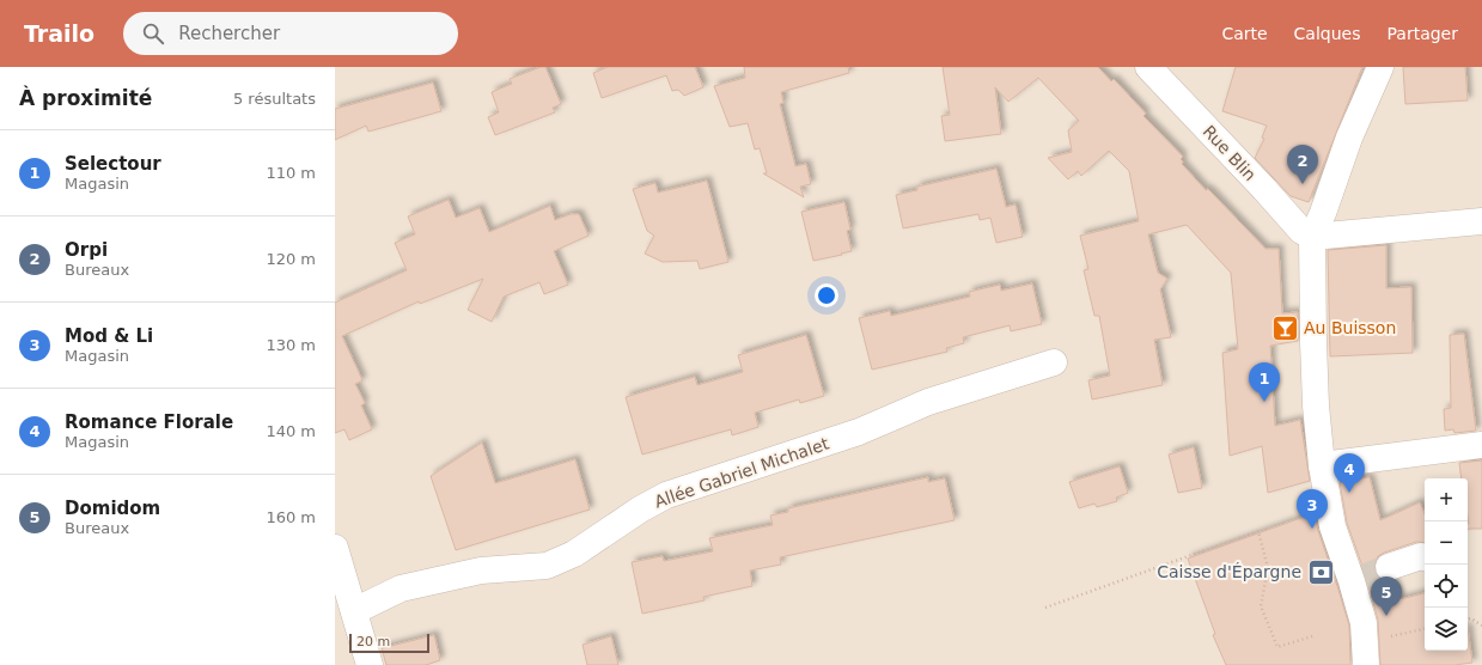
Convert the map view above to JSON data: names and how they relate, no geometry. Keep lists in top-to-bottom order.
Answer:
{
  "streets": {
    "street": ["Rue Blin", "Allée Gabriel Michalet"]
  },
  "places": {
    "bar": ["Au Buisson"],
    "bank": ["Caisse d'Épargne"]
  },
  "scale_bar": "20 m",
  "page": {
    "header": "Trailo",
    "search": "Rechercher",
    "nav": ["Carte", "Calques", "Partager"],
    "heading": ["À proximité", "5 résultats"],
    "list": [
      {
        "mark": "1",
        "name": "Selectour",
        "note": "Magasin",
        "value": "110 m"
      },
      {
        "mark": "2",
        "name": "Orpi",
        "note": "Bureaux",
        "value": "120 m"
      },
      {
        "mark": "3",
        "name": "Mod & Li",
        "note": "Magasin",
        "value": "130 m"
      },
      {
        "mark": "4",
        "name": "Romance Florale",
        "note": "Magasin",
        "value": "140 m"
      },
      {
        "mark": "5",
        "name": "Domidom",
        "note": "Bureaux",
        "value": "160 m"
      }
    ],
    "pins": [
      "2",
      "1",
      "4",
      "3",
      "5"
    ],
    "map_buttons": ["+", "−"],
    "scale": "20 m"
  }
}
